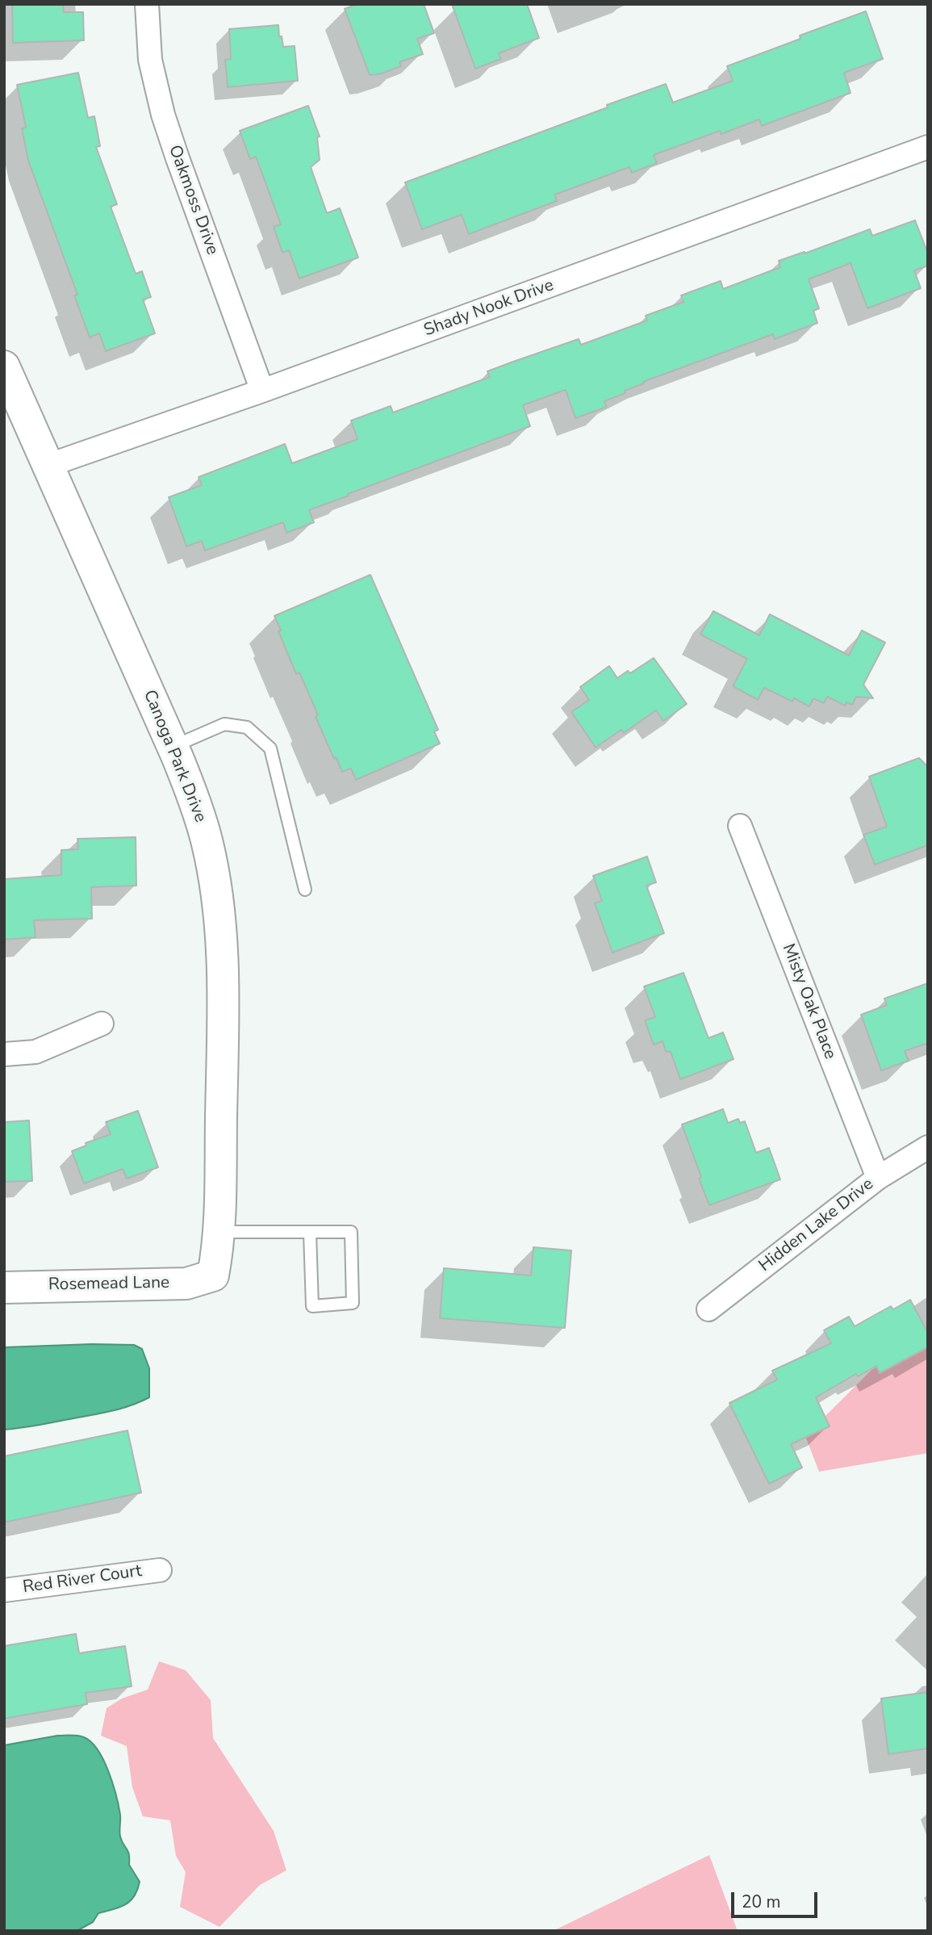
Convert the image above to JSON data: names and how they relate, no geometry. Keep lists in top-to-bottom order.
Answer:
{
  "streets": {
    "street": [
      "Oakmoss Drive",
      "Shady Nook Drive",
      "Canoga Park Drive",
      "Misty Oak Place",
      "Hidden Lake Drive",
      "Rosemead Lane",
      "Red River Court"
    ]
  },
  "crossings": [
    ["Oakmoss Drive", "Shady Nook Drive"],
    ["Shady Nook Drive", "Canoga Park Drive"],
    ["Canoga Park Drive", "Rosemead Lane"],
    ["Misty Oak Place", "Hidden Lake Drive"]
  ],
  "scale_bar": "20 m"
}
